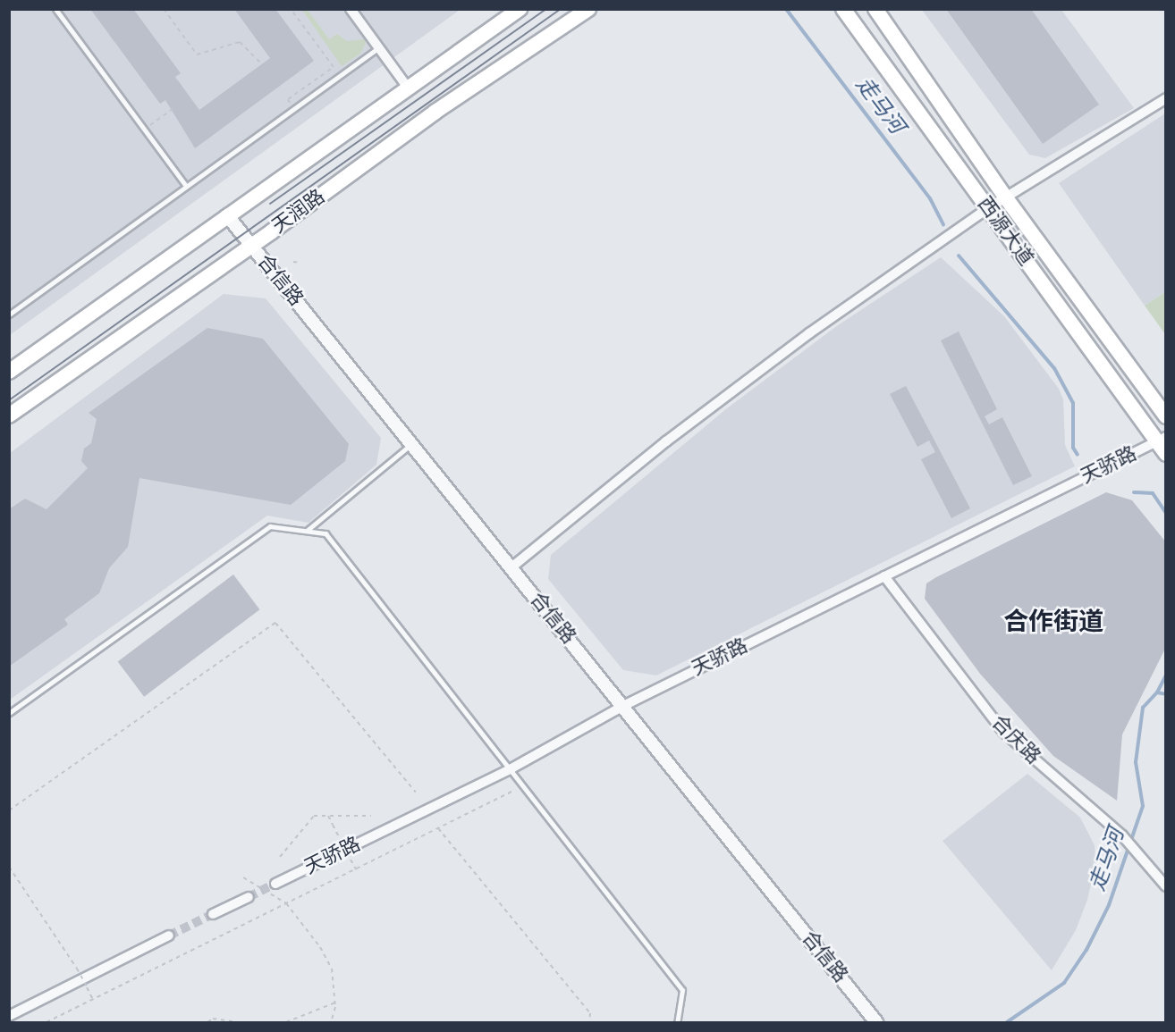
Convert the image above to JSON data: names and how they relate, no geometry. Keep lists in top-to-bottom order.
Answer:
{
  "streets": {
    "main road": ["天润路", "西源大道"],
    "street": ["合信路", "天骄路", "合庆路"]
  },
  "crossings": [
    ["天润路", "合信路"],
    ["西源大道", "天骄路"],
    ["合信路", "天骄路"],
    ["天骄路", "合庆路"]
  ],
  "districts": ["合作街道"],
  "water": ["走马河"]
}
